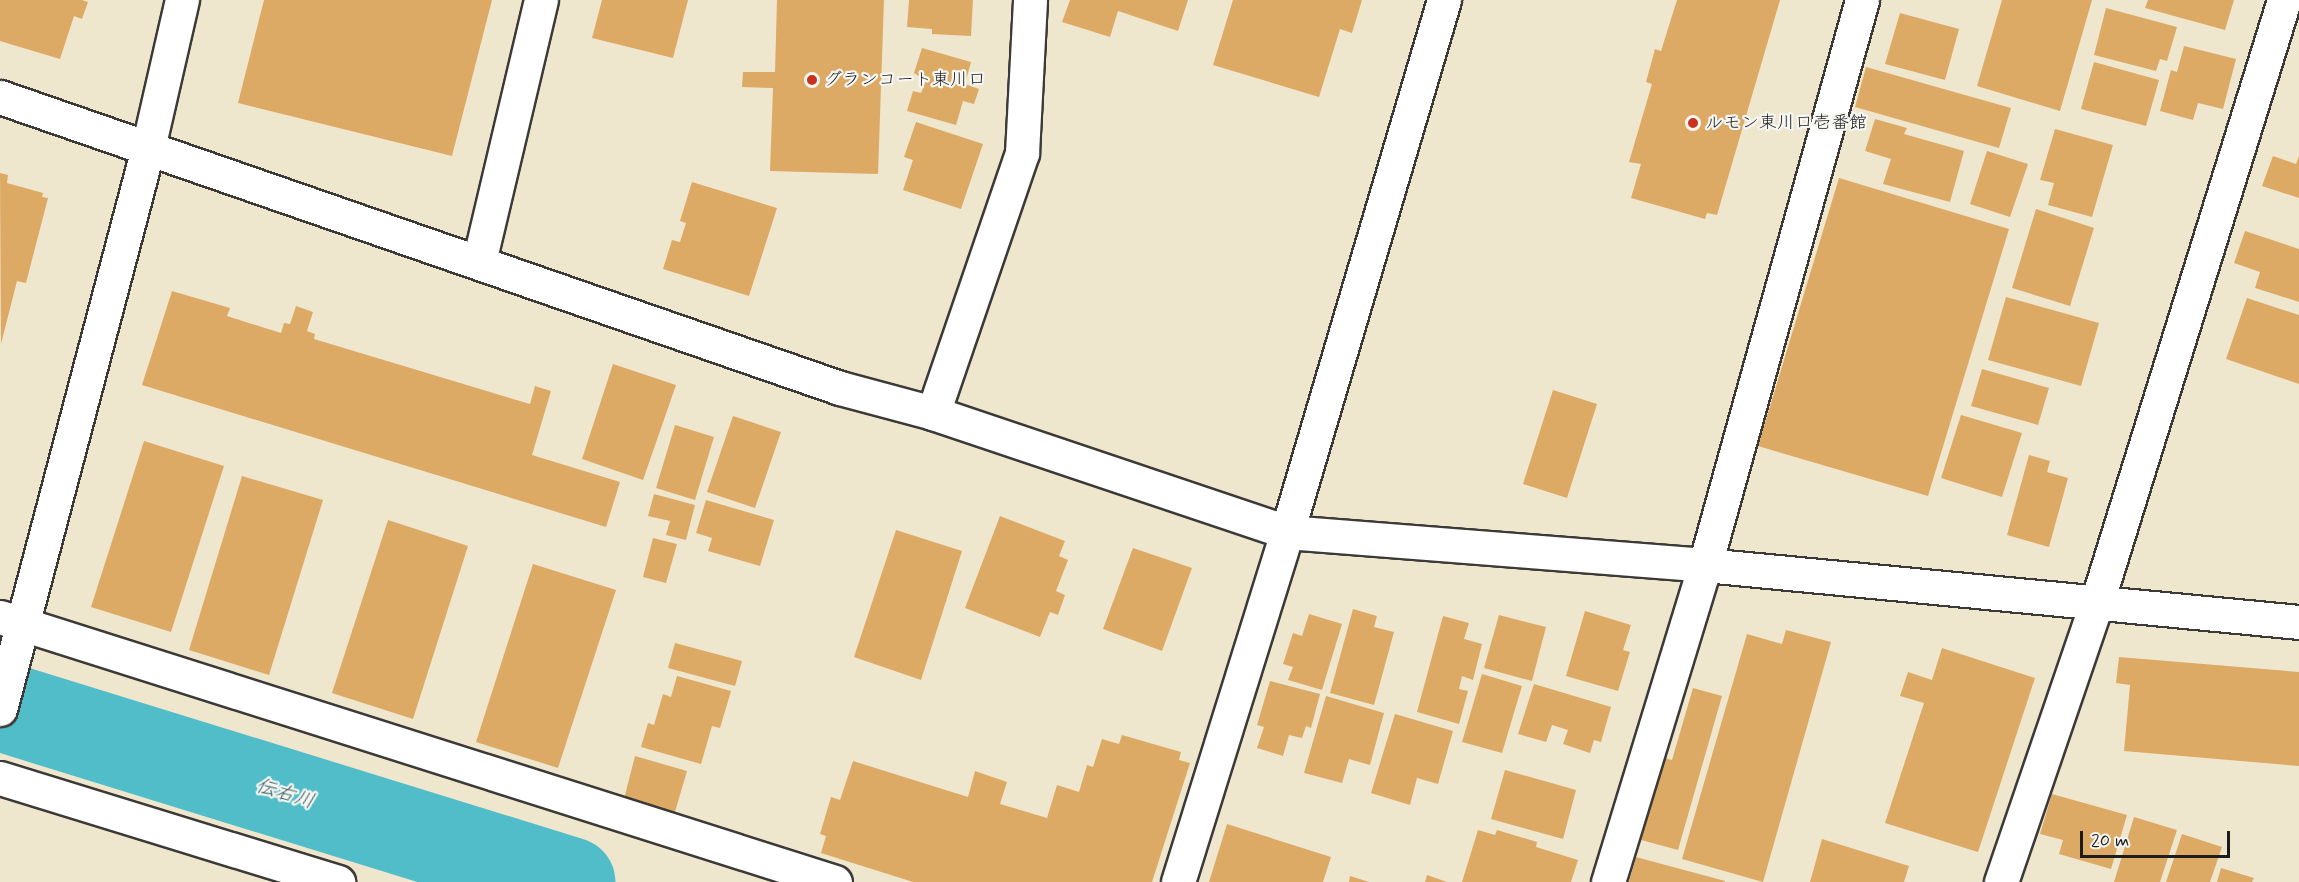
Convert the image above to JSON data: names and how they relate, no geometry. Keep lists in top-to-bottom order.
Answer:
{
  "water": ["伝右川"],
  "places": ["グランコート東川口", "ルモン東川口壱番館"],
  "scale_bar": "20 m"
}
